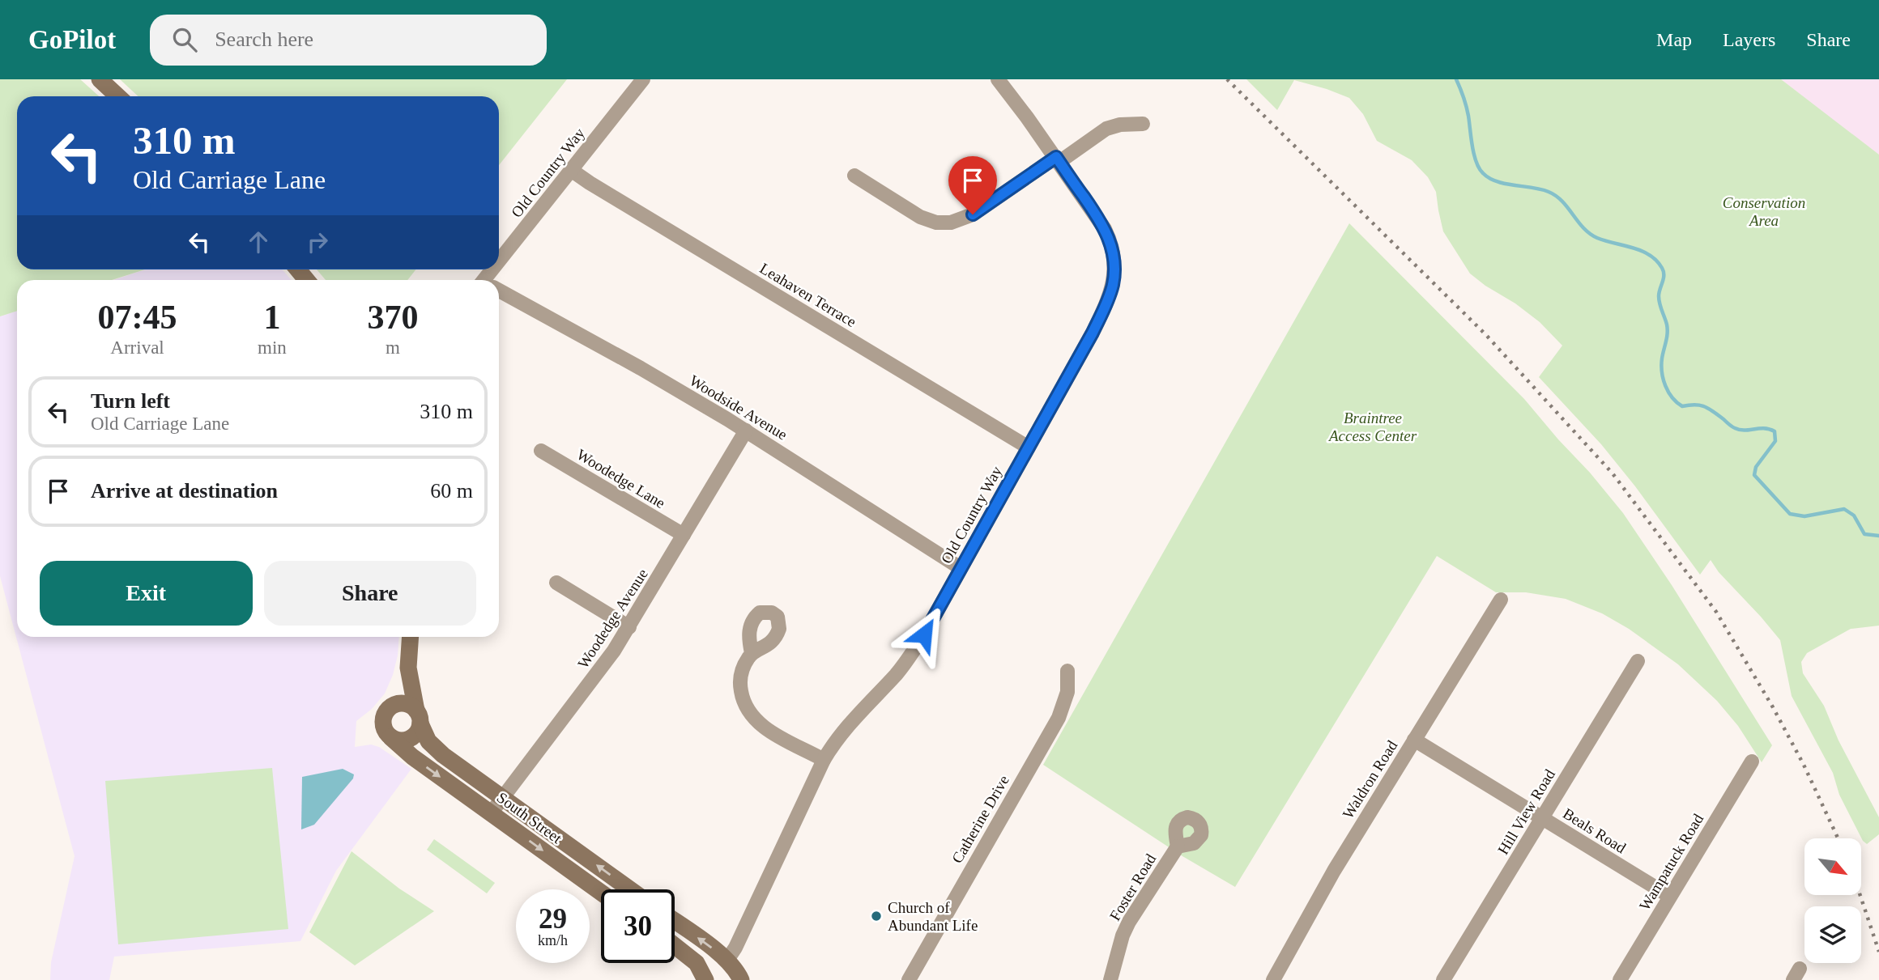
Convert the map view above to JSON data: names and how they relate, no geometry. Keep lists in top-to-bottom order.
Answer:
{
  "streets": {
    "main road": ["South Street"],
    "street": [
      "Old Country Way",
      "Leahaven Terrace",
      "Woodside Avenue",
      "Woodedge Lane",
      "Woodedge Avenue",
      "Waldron Road",
      "Hill View Road",
      "Catherine Drive",
      "Beals Road",
      "Wampatuck Road",
      "Foster Road"
    ]
  },
  "crossings": [
    ["Old Country Way", "Leahaven Terrace"],
    ["Old Country Way", "Woodside Avenue"],
    ["Woodside Avenue", "Woodedge Avenue"],
    ["Woodedge Lane", "Woodedge Avenue"],
    ["Woodedge Avenue", "South Street"],
    ["Waldron Road", "Beals Road"],
    ["Hill View Road", "Beals Road"],
    ["Beals Road", "Wampatuck Road"]
  ],
  "parks": ["Conservation Area", "Braintree Access Center"],
  "places": ["Church of Abundant Life"],
  "north": "bottom right",
  "page": {
    "header": "GoPilot",
    "search": "Search here",
    "nav": ["Map", "Layers", "Share"],
    "turn": ["310 m", "Old Carriage Lane"],
    "eta": [
      "07:45",
      "Arrival",
      "1",
      "min",
      "370",
      "m"
    ],
    "list": [
      {
        "name": "Turn left",
        "note": "Old Carriage Lane",
        "value": "310 m"
      },
      {
        "name": "Arrive at destination",
        "value": "60 m"
      }
    ],
    "buttons": ["Exit", "Share"],
    "speed": "29 km/h",
    "limit": "30"
  }
}
